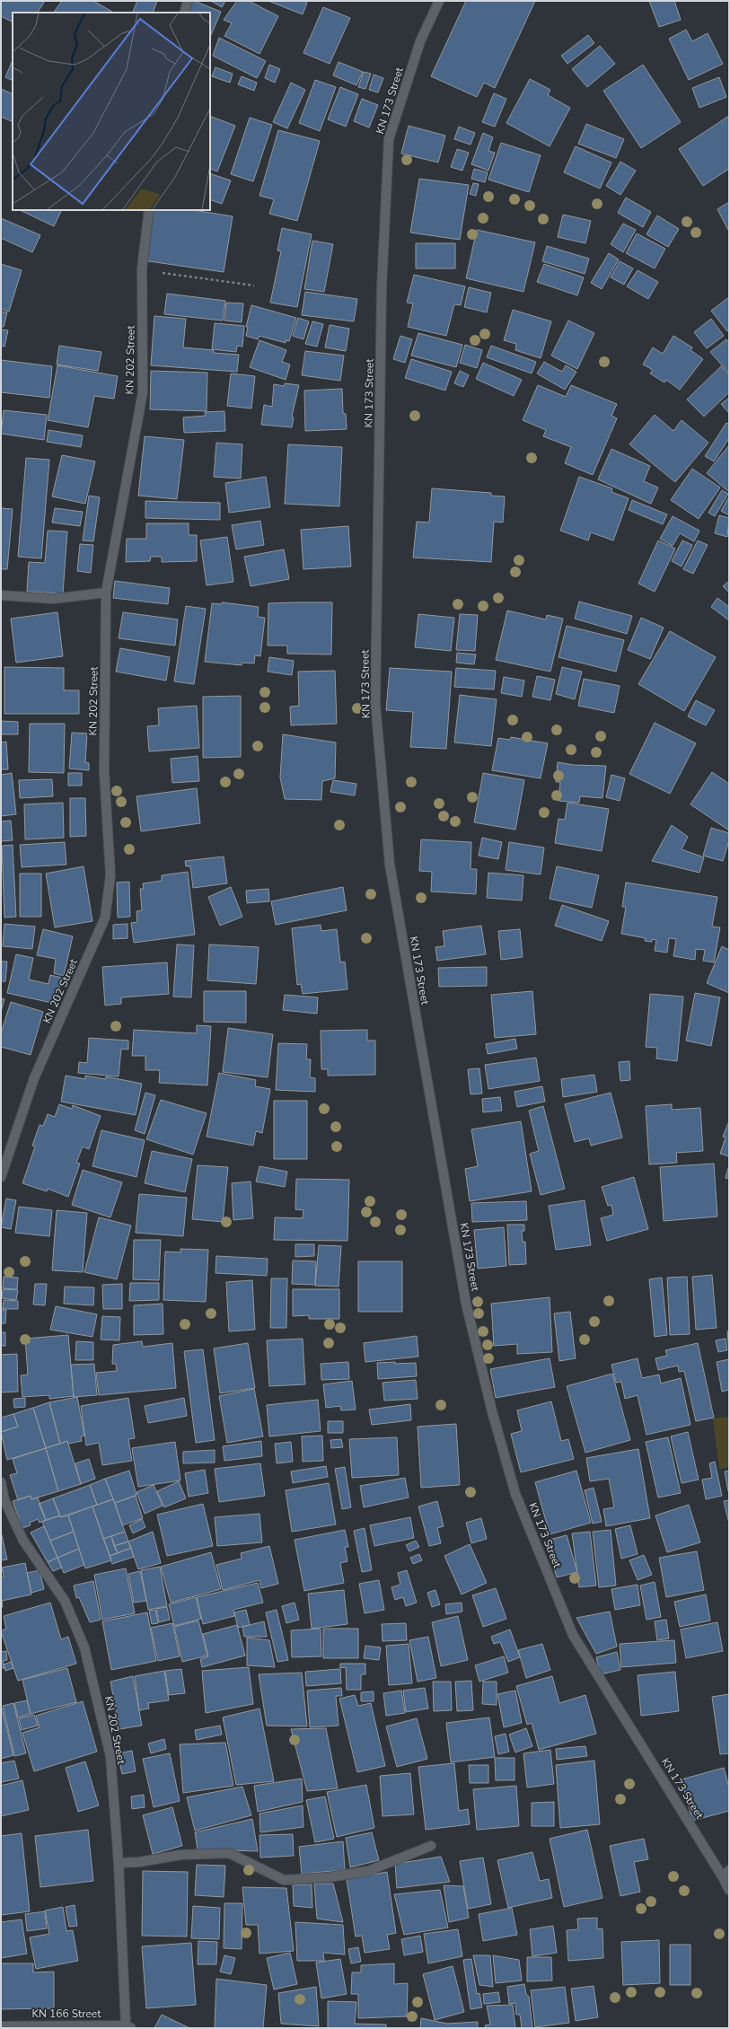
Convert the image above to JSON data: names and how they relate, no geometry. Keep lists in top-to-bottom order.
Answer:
{
  "streets": {
    "street": ["KN 173 Street", "KN 202 Street", "KN 166 Street"]
  },
  "crossings": [
    ["KN 202 Street", "KN 166 Street"]
  ]
}
